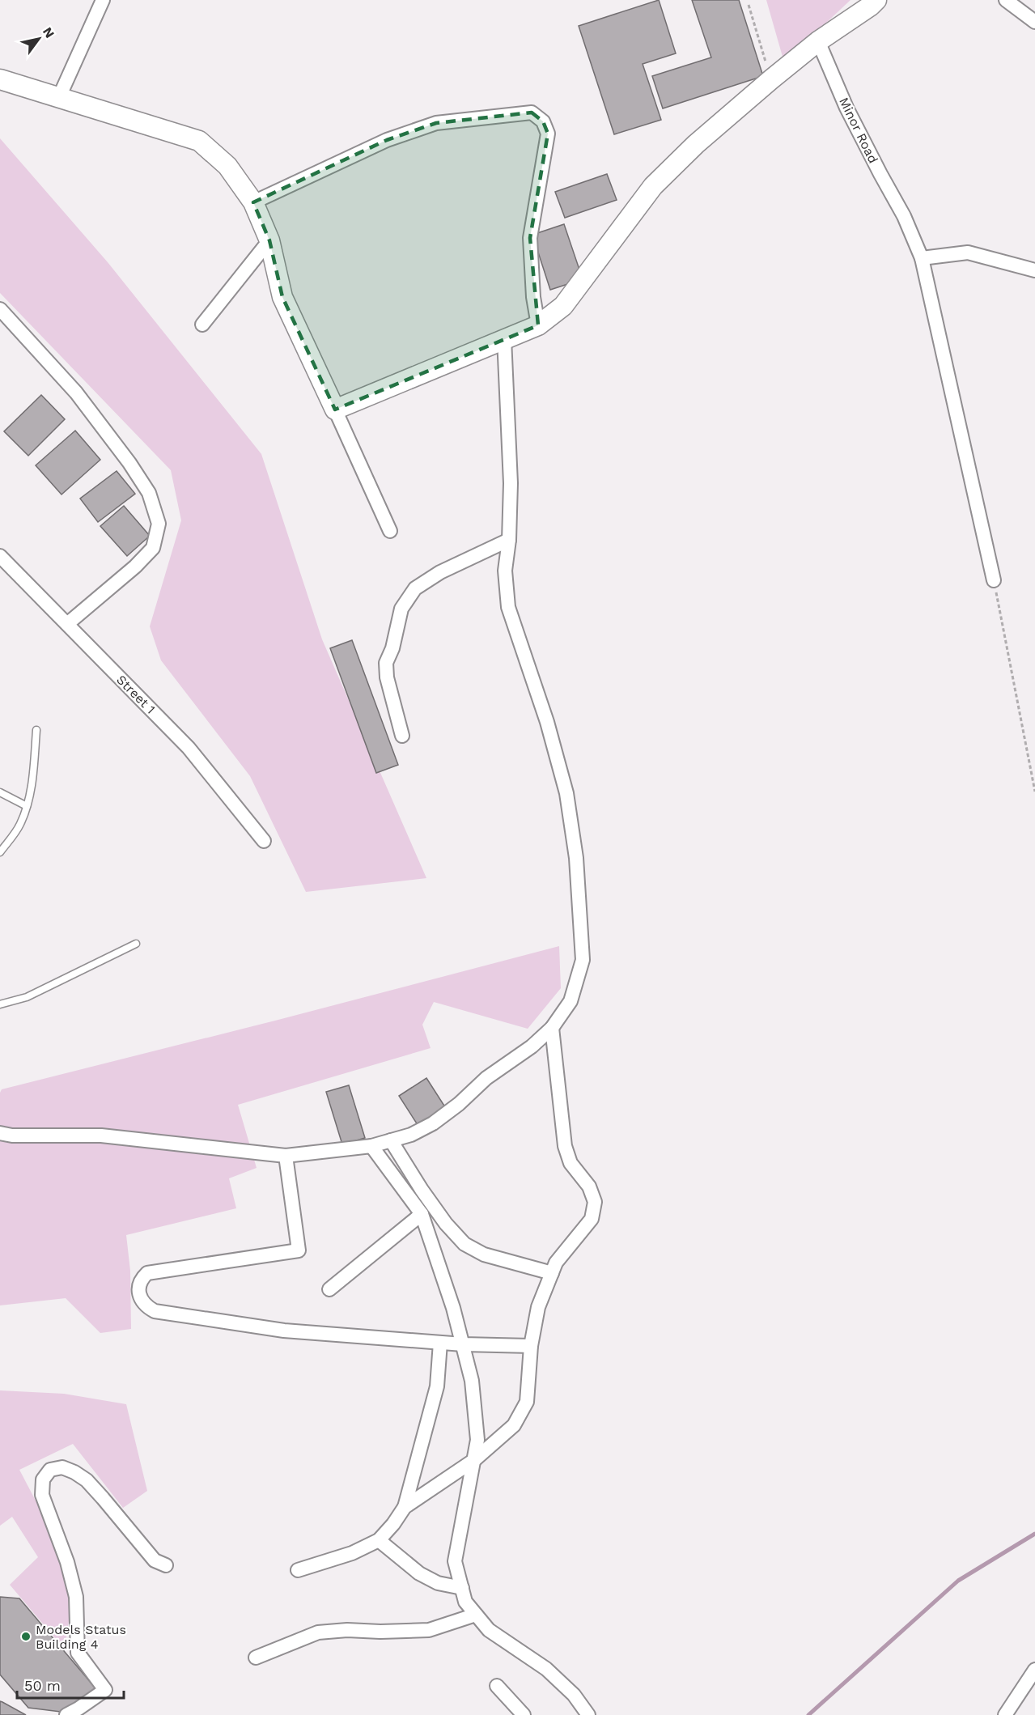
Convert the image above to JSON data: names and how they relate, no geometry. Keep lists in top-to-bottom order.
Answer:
{
  "streets": {
    "street": ["Minor Road", "Street 1"]
  },
  "places": ["Models Status Building 4"],
  "scale_bar": "50 m",
  "north": "top right"
}
